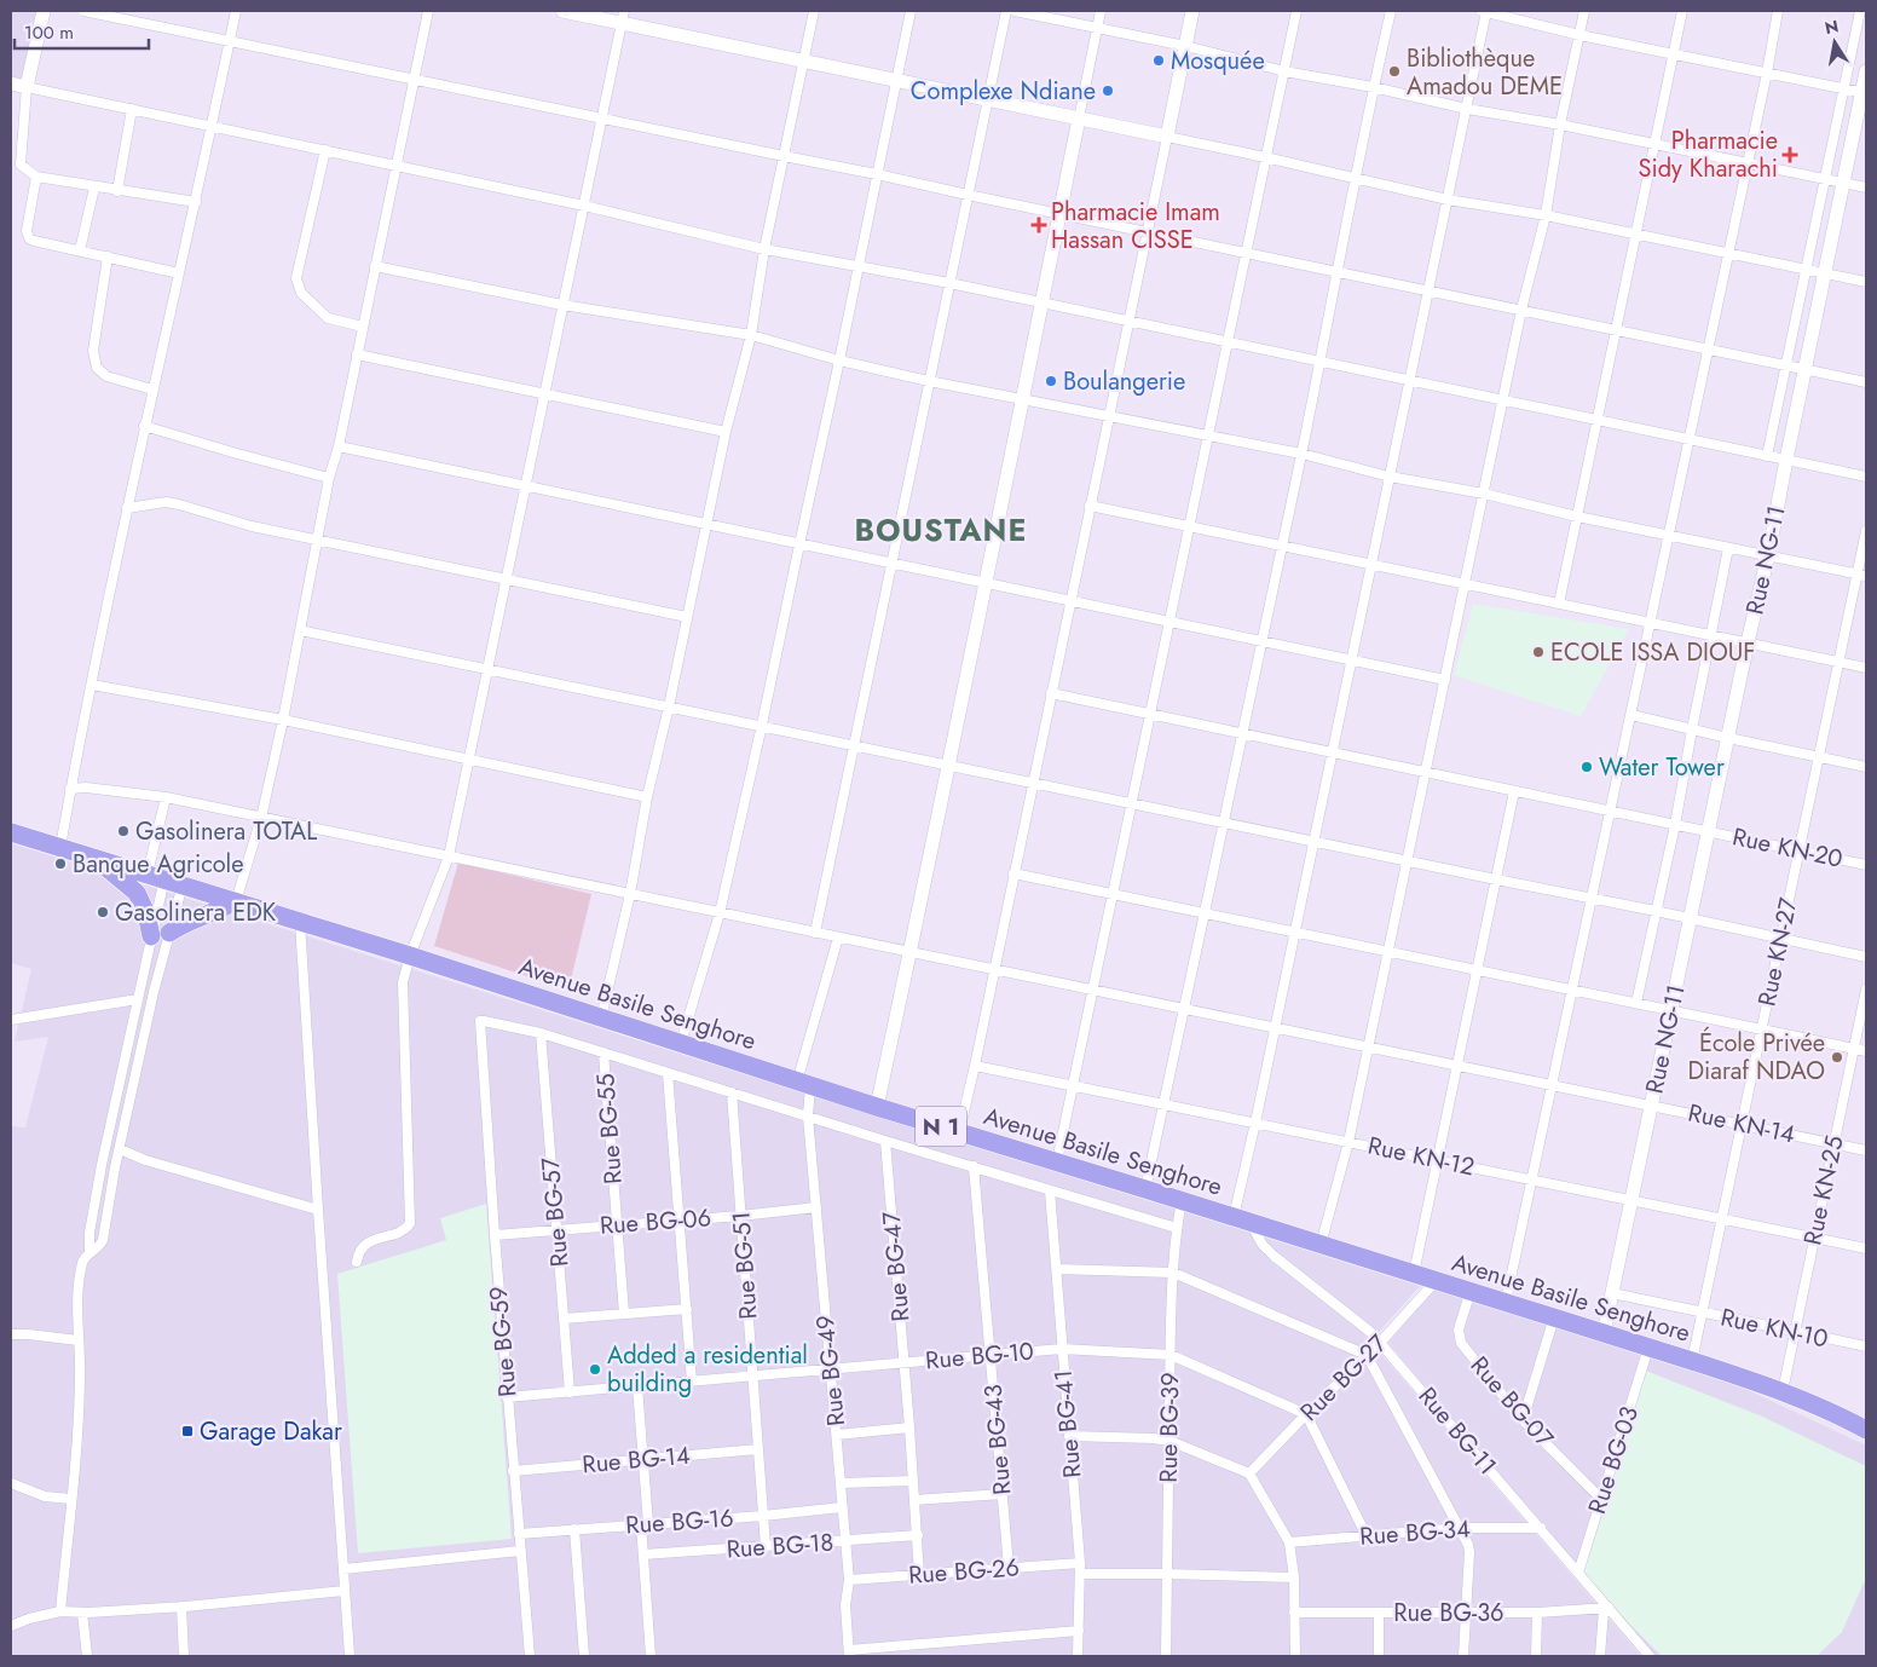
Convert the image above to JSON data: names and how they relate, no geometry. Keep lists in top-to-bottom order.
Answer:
{
  "streets": {
    "highway": ["Avenue Basile Senghore", "N 1"],
    "street": [
      "Rue NG-11",
      "Rue KN-20",
      "Rue KN-27",
      "Rue KN-14",
      "Rue BG-55",
      "Rue KN-12",
      "Rue KN-25",
      "Rue BG-57",
      "Rue BG-06",
      "Rue BG-51",
      "Rue BG-47",
      "Rue KN-10",
      "Rue BG-59",
      "Rue BG-10",
      "Rue BG-49",
      "Rue BG-27",
      "Rue BG-07",
      "Rue BG-41",
      "Rue BG-39",
      "Rue BG-11",
      "Rue BG-43",
      "Rue BG-14",
      "Rue BG-03",
      "Rue BG-16",
      "Rue BG-34",
      "Rue BG-18",
      "Rue BG-26",
      "Rue BG-36"
    ]
  },
  "crossings": [
    ["Rue NG-11", "Rue KN-20"],
    ["Rue NG-11", "Avenue Basile Senghore"],
    ["Rue NG-11", "Rue KN-14"],
    ["Rue NG-11", "Rue KN-12"],
    ["Rue NG-11", "Rue KN-10"],
    ["Rue KN-20", "Rue KN-27"],
    ["Rue KN-27", "Avenue Basile Senghore"],
    ["Rue KN-27", "Rue KN-14"],
    ["Rue KN-27", "Rue KN-12"],
    ["Rue KN-27", "Rue KN-10"],
    ["Avenue Basile Senghore", "Rue KN-25"],
    ["Avenue Basile Senghore", "Rue BG-49"],
    ["Avenue Basile Senghore", "Rue BG-27"],
    ["Avenue Basile Senghore", "Rue BG-07"],
    ["Avenue Basile Senghore", "Rue BG-39"],
    ["Avenue Basile Senghore", "Rue BG-11"],
    ["Avenue Basile Senghore", "Rue BG-03"],
    ["Rue KN-14", "Rue KN-25"],
    ["Rue KN-14", "Rue BG-49"],
    ["Rue BG-55", "Rue BG-06"],
    ["Rue KN-12", "Rue KN-25"],
    ["Rue KN-25", "Rue KN-10"],
    ["Rue BG-57", "Rue BG-06"],
    ["Rue BG-57", "Rue BG-59"],
    ["Rue BG-57", "Rue BG-10"],
    ["Rue BG-06", "Rue BG-51"],
    ["Rue BG-06", "Rue BG-59"],
    ["Rue BG-06", "Rue BG-49"],
    ["Rue BG-51", "Rue BG-10"],
    ["Rue BG-51", "Rue BG-14"],
    ["Rue BG-51", "Rue BG-16"],
    ["Rue BG-51", "Rue BG-18"],
    ["Rue BG-47", "Rue BG-10"],
    ["Rue BG-47", "Rue BG-18"],
    ["Rue BG-47", "Rue BG-26"],
    ["Rue BG-59", "Rue BG-10"],
    ["Rue BG-59", "Rue BG-14"],
    ["Rue BG-59", "Rue BG-16"],
    ["Rue BG-10", "Rue BG-49"],
    ["Rue BG-10", "Rue BG-27"],
    ["Rue BG-10", "Rue BG-41"],
    ["Rue BG-10", "Rue BG-39"],
    ["Rue BG-10", "Rue BG-43"],
    ["Rue BG-49", "Rue BG-16"],
    ["Rue BG-49", "Rue BG-18"],
    ["Rue BG-49", "Rue BG-26"],
    ["Rue BG-27", "Rue BG-11"],
    ["Rue BG-07", "Rue BG-03"],
    ["Rue BG-41", "Rue BG-26"],
    ["Rue BG-11", "Rue BG-03"],
    ["Rue BG-11", "Rue BG-34"],
    ["Rue BG-11", "Rue BG-36"],
    ["Rue BG-43", "Rue BG-26"]
  ],
  "districts": ["BOUSTANE"],
  "places": {
    "other": [
      "Mosquée",
      "Bibliothèque Amadou DEME",
      "Complexe Ndiane",
      "Boulangerie",
      "ECOLE ISSA DIOUF",
      "Water Tower",
      "Gasolinera TOTAL",
      "Banque Agricole",
      "Gasolinera EDK",
      "École Privée Diaraf NDAO",
      "Added a residential building"
    ],
    "health": ["Pharmacie Sidy Kharachi", "Pharmacie Imam Hassan CISSE"],
    "transit": ["Garage Dakar"]
  },
  "scale_bar": "100 m",
  "north": "top"
}
